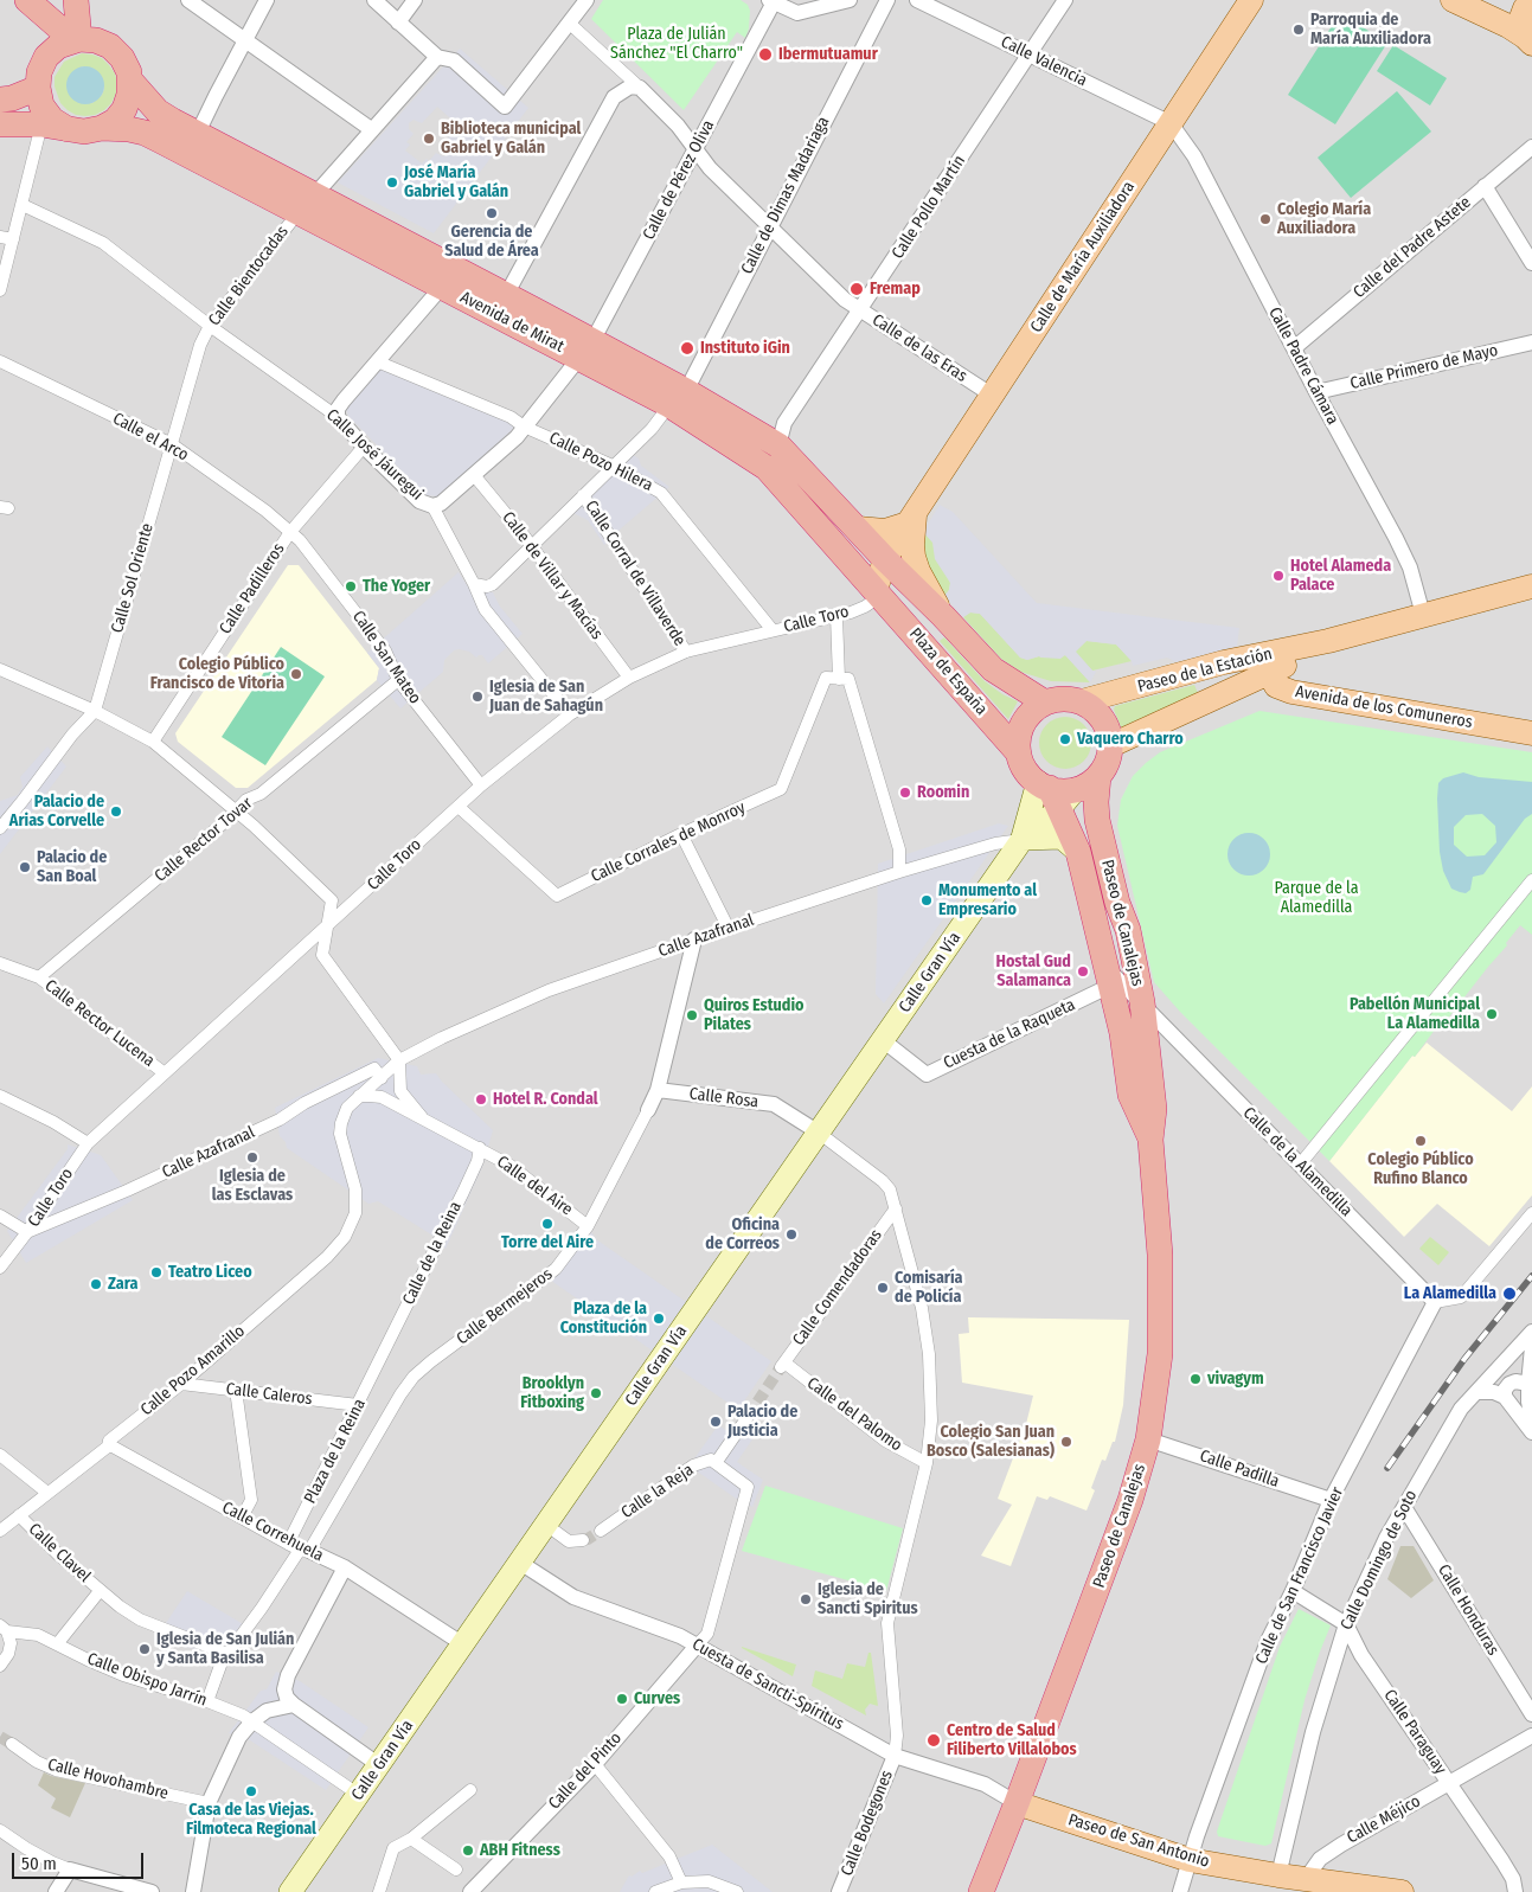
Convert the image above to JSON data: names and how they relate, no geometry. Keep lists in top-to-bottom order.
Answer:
{
  "streets": {
    "highway": ["Avenida de Mirat", "Plaza de España", "Paseo de Canalejas"],
    "main road": [
      "Calle de María Auxiliadora",
      "Paseo de la Estación",
      "Avenida de los Comuneros",
      "Calle Gran Vía",
      "Paseo de San Antonio"
    ],
    "street": [
      "Calle Valencia",
      "Calle de Pérez Oliva",
      "Calle de Dimas Madariaga",
      "Calle Pollo Martín",
      "Calle del Padre Astete",
      "Calle Bientocadas",
      "Calle de las Eras",
      "Calle Padre Cámara",
      "Calle Primero de Mayo",
      "Calle el Arco",
      "Calle José Jáuregui",
      "Calle Pozo Hilera",
      "Calle Corral de Villaverde",
      "Calle de Villar y Macías",
      "Calle Sol Oriente",
      "Calle Padilleros",
      "Calle Toro",
      "Calle San Mateo",
      "Calle Rector Tovar",
      "Calle Corrales de Monroy",
      "Calle Azafranal",
      "Calle Rector Lucena",
      "Cuesta de la Raqueta",
      "Calle Rosa",
      "Calle de la Alamedilla",
      "Calle del Aire",
      "Calle de la Reina",
      "Calle Comendadoras",
      "Calle Bermejeros",
      "Calle Pozo Amarillo",
      "Calle Caleros",
      "Calle del Palomo",
      "Plaza de la Reina",
      "Calle Padilla",
      "Calle la Reja",
      "Calle Correhuela",
      "Calle Clavel",
      "Calle Domingo de Soto",
      "Calle de San Francisco Javier",
      "Calle Honduras",
      "Calle Obispo Jarrín",
      "Cuesta de Sancti-Spíritus",
      "Calle Paraguay",
      "Calle del Pinto",
      "Calle Hovohambre",
      "Calle Méjico",
      "Calle Bodegones"
    ]
  },
  "crossings": [
    ["Calle Valencia", "Calle Pollo Martín"],
    ["Calle Valencia", "Calle de María Auxiliadora"],
    ["Calle Valencia", "Calle Padre Cámara"],
    ["Calle de Pérez Oliva", "Avenida de Mirat"],
    ["Calle de Pérez Oliva", "Calle de las Eras"],
    ["Calle de Pérez Oliva", "Calle José Jáuregui"],
    ["Calle de Pérez Oliva", "Calle Pozo Hilera"],
    ["Calle de Pérez Oliva", "Calle de Villar y Macías"],
    ["Calle de Dimas Madariaga", "Avenida de Mirat"],
    ["Calle de Dimas Madariaga", "Calle de las Eras"],
    ["Calle Pollo Martín", "Avenida de Mirat"],
    ["Calle Pollo Martín", "Calle de las Eras"],
    ["Calle del Padre Astete", "Calle Padre Cámara"],
    ["Calle de María Auxiliadora", "Avenida de Mirat"],
    ["Calle de María Auxiliadora", "Calle de las Eras"],
    ["Calle de María Auxiliadora", "Calle Padre Cámara"],
    ["Calle de María Auxiliadora", "Calle Toro"],
    ["Calle de María Auxiliadora", "Plaza de España"],
    ["Calle Bientocadas", "Avenida de Mirat"],
    ["Calle Bientocadas", "Calle el Arco"],
    ["Calle Bientocadas", "Calle José Jáuregui"],
    ["Calle Bientocadas", "Calle Sol Oriente"],
    ["Avenida de Mirat", "Calle Toro"],
    ["Avenida de Mirat", "Plaza de España"],
    ["Calle Padre Cámara", "Calle Primero de Mayo"],
    ["Calle Padre Cámara", "Paseo de la Estación"],
    ["Calle el Arco", "Calle Sol Oriente"],
    ["Calle el Arco", "Calle Padilleros"],
    ["Calle el Arco", "Calle San Mateo"],
    ["Calle José Jáuregui", "Calle Padilleros"],
    ["Calle José Jáuregui", "Calle Toro"],
    ["Calle Pozo Hilera", "Calle Toro"],
    ["Calle Corral de Villaverde", "Calle Toro"],
    ["Calle de Villar y Macías", "Calle Toro"],
    ["Calle Padilleros", "Calle San Mateo"],
    ["Calle Toro", "Calle San Mateo"],
    ["Calle Toro", "Plaza de España"],
    ["Calle Toro", "Calle Corrales de Monroy"],
    ["Calle Toro", "Calle Azafranal"],
    ["Calle Toro", "Calle Rector Lucena"],
    ["Calle San Mateo", "Calle Rector Tovar"],
    ["Paseo de la Estación", "Plaza de España"],
    ["Paseo de la Estación", "Avenida de los Comuneros"],
    ["Paseo de la Estación", "Paseo de Canalejas"],
    ["Paseo de la Estación", "Calle Gran Vía"],
    ["Plaza de España", "Paseo de Canalejas"],
    ["Plaza de España", "Calle Gran Vía"],
    ["Calle Rector Tovar", "Calle Rector Lucena"],
    ["Paseo de Canalejas", "Calle Gran Vía"],
    ["Paseo de Canalejas", "Cuesta de la Raqueta"],
    ["Paseo de Canalejas", "Calle de la Alamedilla"],
    ["Paseo de Canalejas", "Calle Padilla"],
    ["Paseo de Canalejas", "Cuesta de Sancti-Spíritus"],
    ["Paseo de Canalejas", "Paseo de San Antonio"],
    ["Calle Azafranal", "Calle Gran Vía"],
    ["Calle Azafranal", "Calle del Aire"],
    ["Calle Azafranal", "Calle Bermejeros"],
    ["Calle Azafranal", "Calle Pozo Amarillo"],
    ["Calle Gran Vía", "Cuesta de la Raqueta"],
    ["Calle Gran Vía", "Calle Rosa"],
    ["Calle Gran Vía", "Calle Correhuela"],
    ["Calle Gran Vía", "Calle Obispo Jarrín"],
    ["Calle Gran Vía", "Cuesta de Sancti-Spíritus"],
    ["Calle Rosa", "Calle Bermejeros"],
    ["Calle de la Alamedilla", "Calle de San Francisco Javier"],
    ["Calle del Aire", "Calle de la Reina"],
    ["Calle del Aire", "Calle Bermejeros"],
    ["Calle del Aire", "Calle Pozo Amarillo"],
    ["Calle de la Reina", "Plaza de la Reina"],
    ["Calle Comendadoras", "Calle del Palomo"],
    ["Calle Bermejeros", "Calle Correhuela"],
    ["Calle Bermejeros", "Calle Clavel"],
    ["Calle Bermejeros", "Calle Obispo Jarrín"],
    ["Calle Pozo Amarillo", "Calle Caleros"],
    ["Calle Pozo Amarillo", "Calle Correhuela"],
    ["Calle Pozo Amarillo", "Calle Clavel"],
    ["Calle Caleros", "Plaza de la Reina"],
    ["Plaza de la Reina", "Calle Correhuela"],
    ["Calle Padilla", "Calle de San Francisco Javier"],
    ["Calle la Reja", "Cuesta de Sancti-Spíritus"],
    ["Calle la Reja", "Calle del Pinto"],
    ["Calle Clavel", "Calle Obispo Jarrín"],
    ["Calle Domingo de Soto", "Calle Honduras"],
    ["Calle Domingo de Soto", "Calle Paraguay"],
    ["Calle Domingo de Soto", "Paseo de San Antonio"],
    ["Calle de San Francisco Javier", "Paseo de San Antonio"],
    ["Cuesta de Sancti-Spíritus", "Calle del Pinto"],
    ["Cuesta de Sancti-Spíritus", "Calle Bodegones"],
    ["Cuesta de Sancti-Spíritus", "Paseo de San Antonio"],
    ["Calle Paraguay", "Calle Méjico"],
    ["Calle Méjico", "Paseo de San Antonio"]
  ],
  "parks": ["Plaza de Julián Sánchez \"El Charro\"", "Parque de la Alamedilla"],
  "places": [
    "Parroquia de María Auxiliadora",
    "Ibermutuamur",
    "Biblioteca municipal Gabriel y Galán",
    "José María Gabriel y Galán",
    "Gerencia de Salud de Área",
    "Colegio María Auxiliadora",
    "Fremap",
    "Instituto iGin",
    "Hotel Alameda Palace",
    "The Yoger",
    "Colegio Público Francisco de Vitoria",
    "Iglesia de San Juan de Sahagún",
    "Vaquero Charro",
    "Roomin",
    "Palacio de Arias Corvelle",
    "Palacio de San Boal",
    "Monumento al Empresario",
    "Hostal Gud Salamanca",
    "Pabellón Municipal La Alamedilla",
    "Quiros Estudio Pilates",
    "Hotel R. Condal",
    "Colegio Público Rufino Blanco",
    "Iglesia de las Esclavas",
    "Torre del Aire",
    "Oficina de Correos",
    "Teatro Liceo",
    "Zara",
    "Comisaría de Policía",
    "La Alamedilla",
    "Plaza de la Constitución",
    "vivagym",
    "Brooklyn Fitboxing",
    "Palacio de Justicia",
    "Colegio San Juan Bosco (Salesianas)",
    "Iglesia de Sancti Spiritus",
    "Iglesia de San Julián y Santa Basilisa",
    "Curves",
    "Centro de Salud Filiberto Villalobos",
    "Casa de las Viejas. Filmoteca Regional",
    "ABH Fitness"
  ],
  "scale_bar": "50 m"
}
